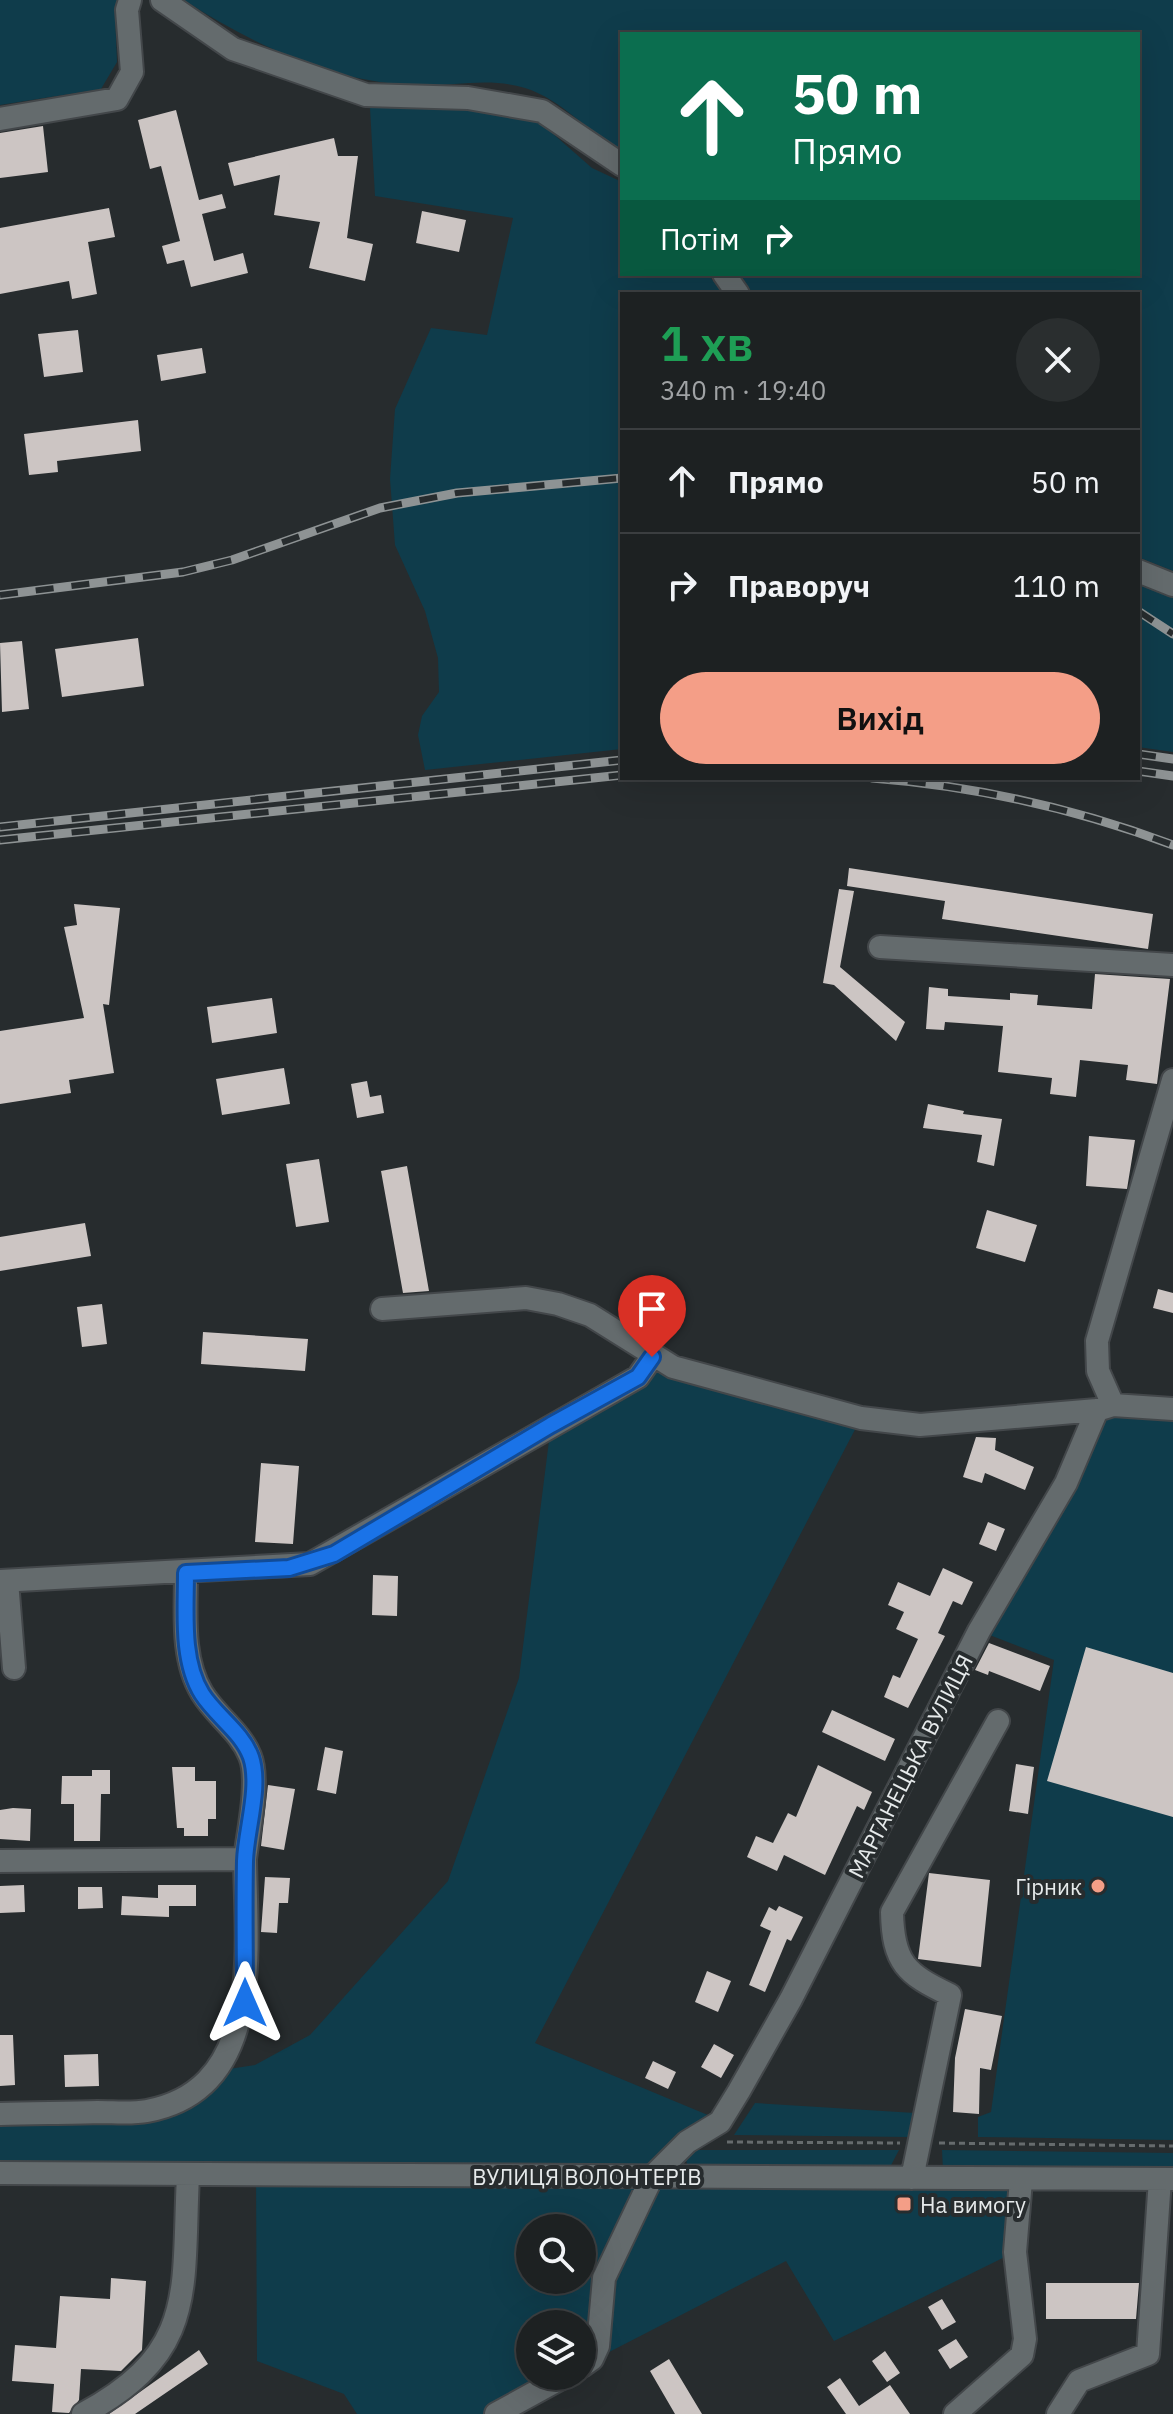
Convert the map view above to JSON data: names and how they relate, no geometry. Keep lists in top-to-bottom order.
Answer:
{
  "streets": {
    "street": ["МАРГАНЕЦЬКА ВУЛИЦЯ", "ВУЛИЦЯ ВОЛОНТЕРІВ"]
  },
  "crossings": [
    ["МАРГАНЕЦЬКА ВУЛИЦЯ", "ВУЛИЦЯ ВОЛОНТЕРІВ"]
  ],
  "places": {
    "other": ["Гірник"],
    "transit": ["На вимогу"]
  },
  "page": {
    "turn": ["50 m", "Прямо"],
    "then": "Потім",
    "heading": ["1 хв", "340 m · 19:40"],
    "list": [
      {
        "name": "Прямо",
        "value": "50 m"
      },
      {
        "name": "Праворуч",
        "value": "110 m"
      }
    ],
    "buttons": "Вихід"
  }
}
